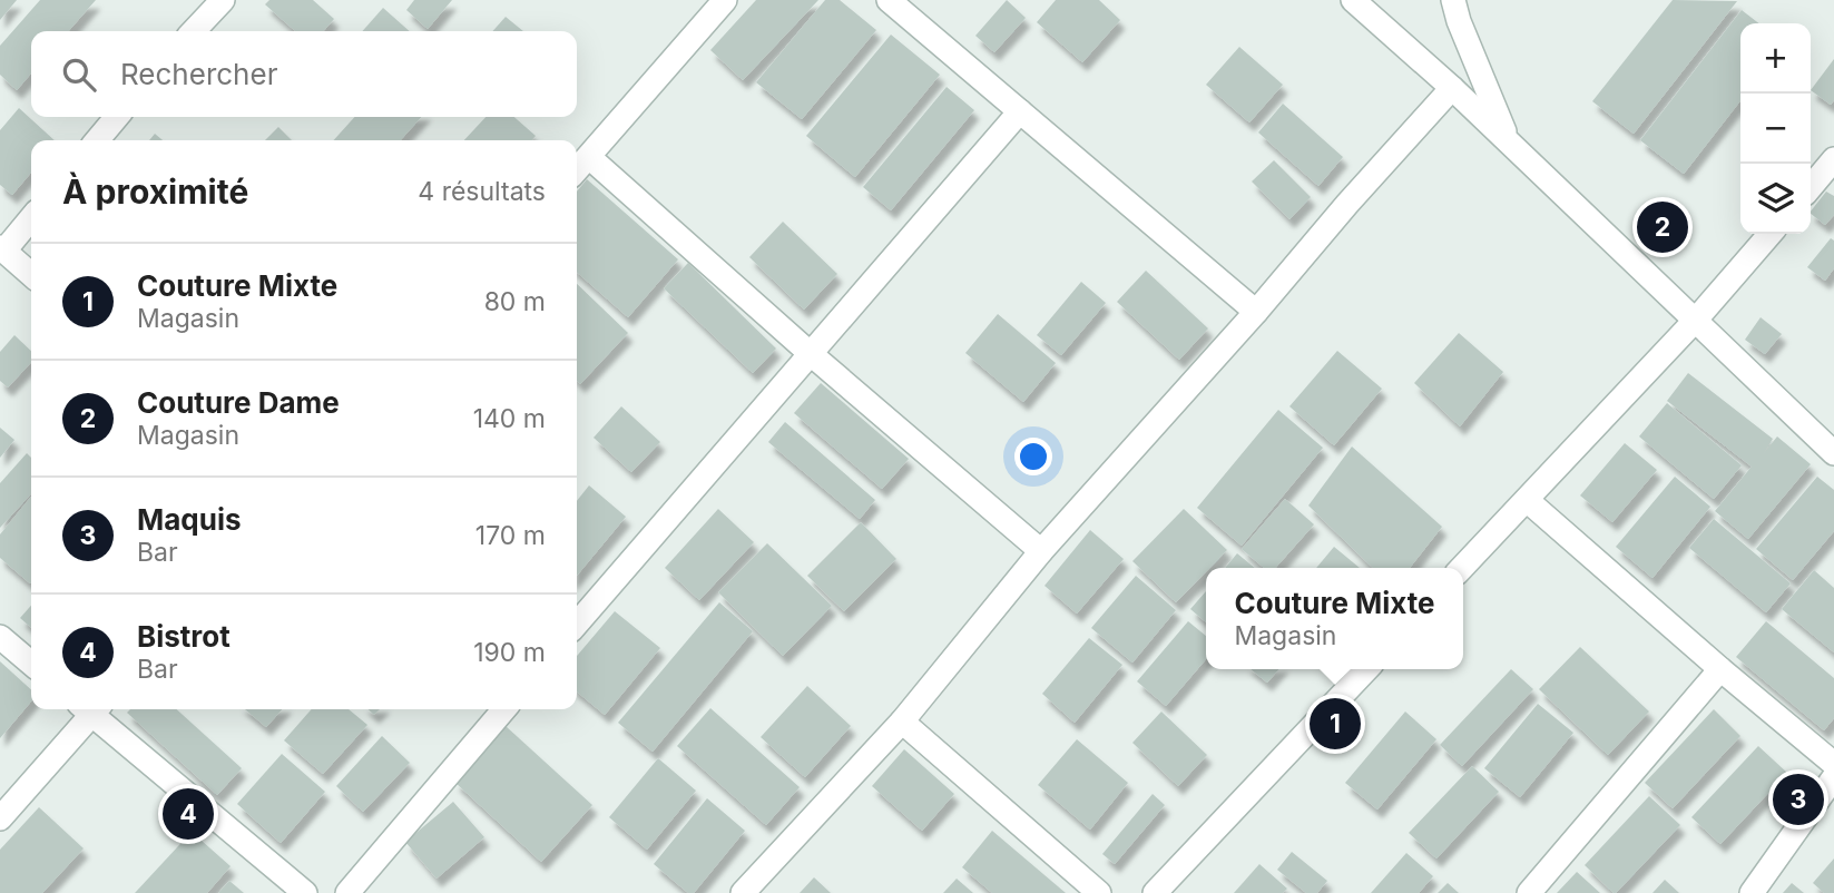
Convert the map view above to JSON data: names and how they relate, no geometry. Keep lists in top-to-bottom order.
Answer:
{
  "page": {
    "map_buttons": ["+", "−"],
    "search": "Rechercher",
    "heading": ["À proximité", "4 résultats"],
    "pins": [
      "2",
      "1",
      "3",
      "4"
    ],
    "list": [
      {
        "mark": "1",
        "name": "Couture Mixte",
        "note": "Magasin",
        "value": "80 m"
      },
      {
        "mark": "2",
        "name": "Couture Dame",
        "note": "Magasin",
        "value": "140 m"
      },
      {
        "mark": "3",
        "name": "Maquis",
        "note": "Bar",
        "value": "170 m"
      },
      {
        "mark": "4",
        "name": "Bistrot",
        "note": "Bar",
        "value": "190 m"
      }
    ],
    "popup": ["Couture Mixte", "Magasin"]
  }
}
